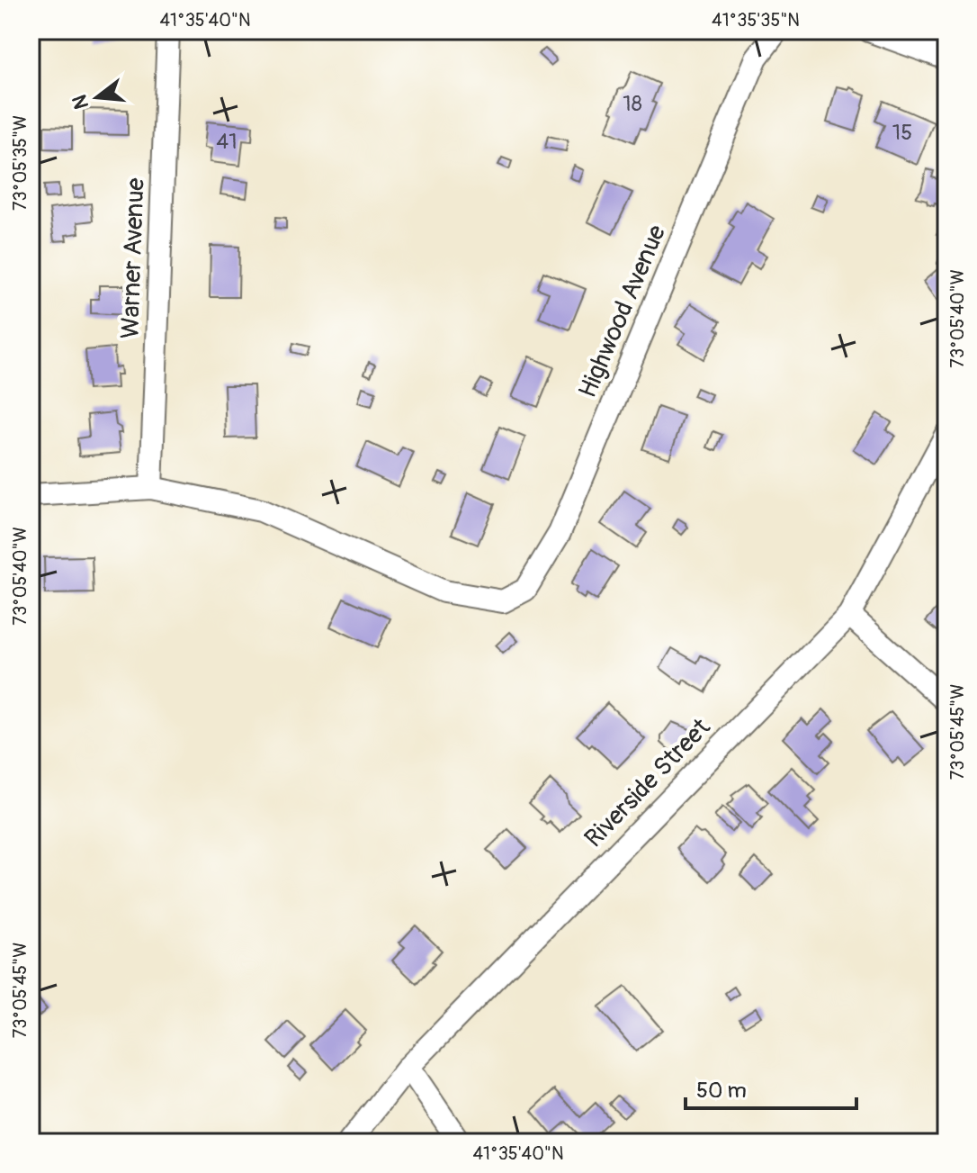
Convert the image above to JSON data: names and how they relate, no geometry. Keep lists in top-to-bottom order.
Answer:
{
  "streets": {
    "street": ["Warner Avenue", "Highwood Avenue", "Riverside Street"]
  },
  "crossings": [
    ["Warner Avenue", "Highwood Avenue"]
  ],
  "house_numbers": ["18", "15", "41"],
  "scale_bar": "50 m",
  "north": "left",
  "coordinates": [
    "41°35'40\"N",
    "41°35'35\"N",
    "73°05'35\"W",
    "73°05'40\"W",
    "73°05'45\"W"
  ]
}
